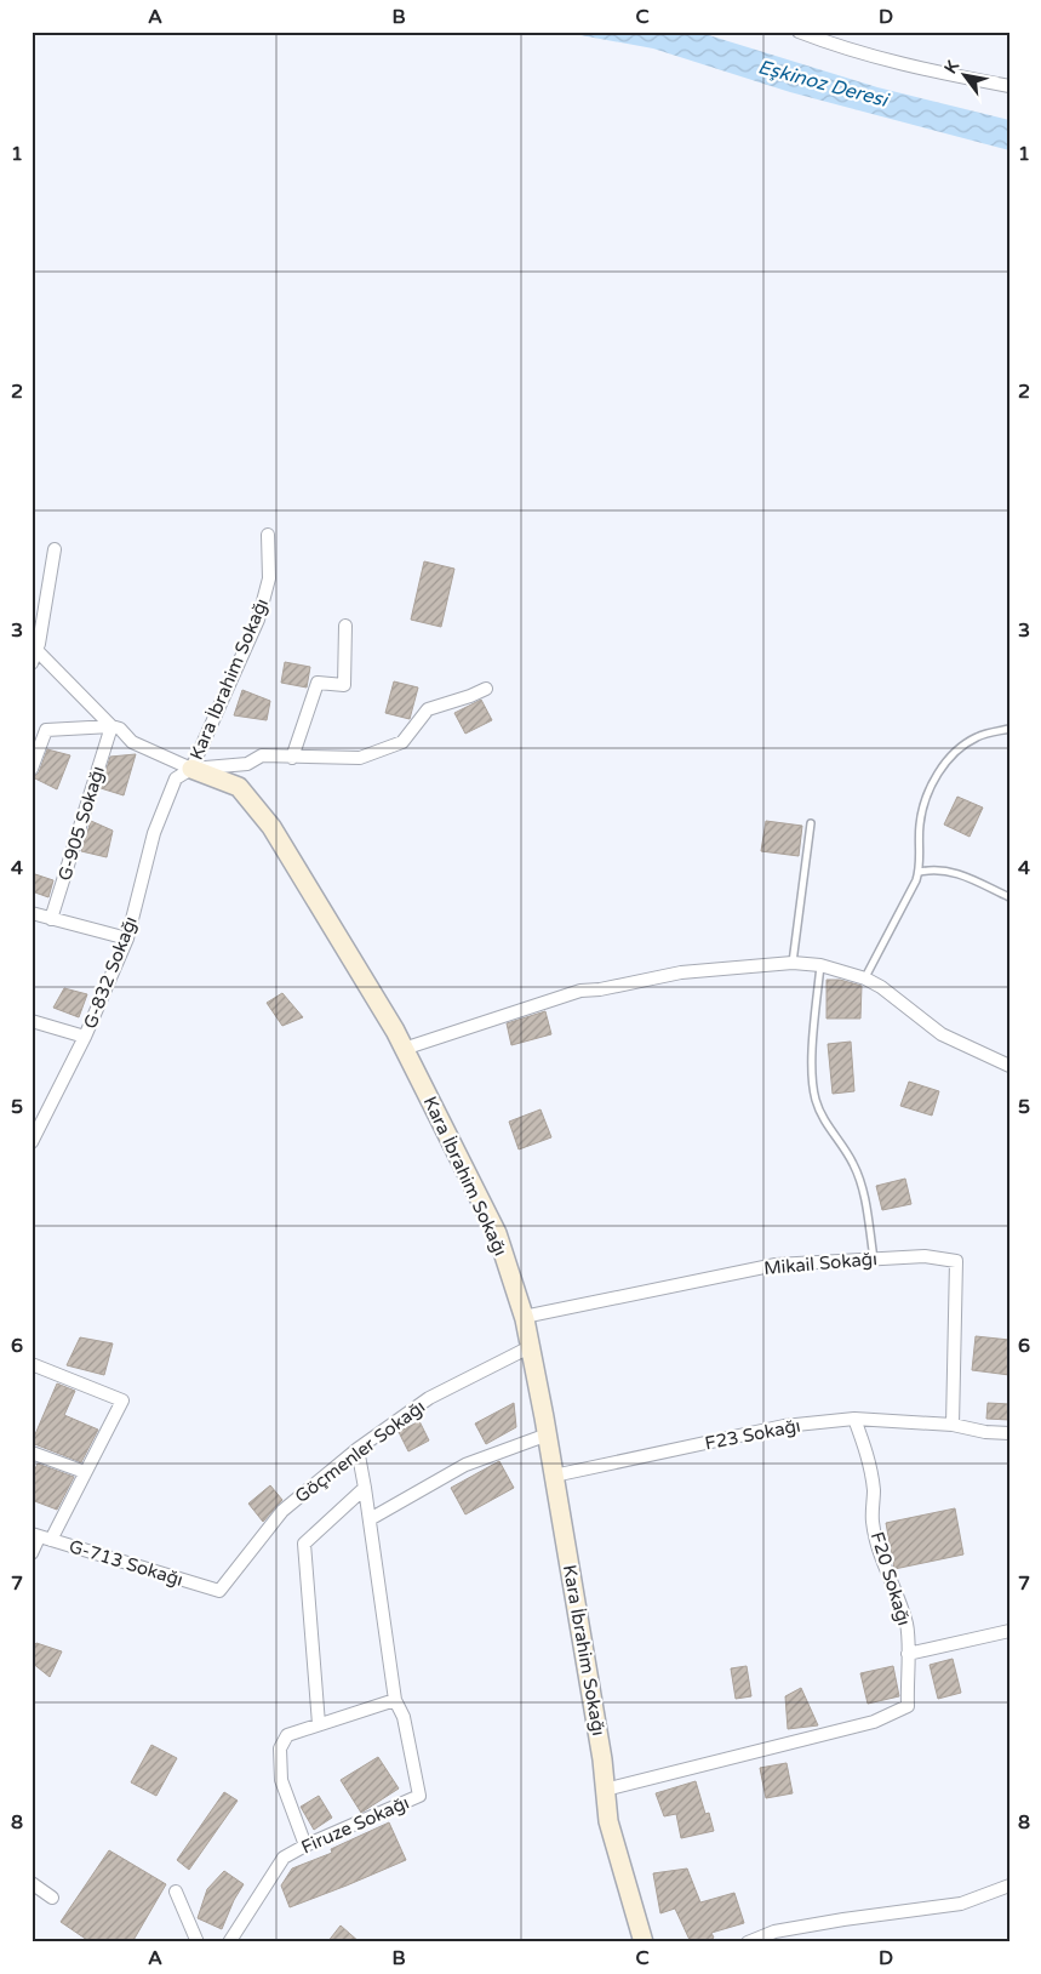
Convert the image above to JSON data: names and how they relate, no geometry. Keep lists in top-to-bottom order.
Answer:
{
  "streets": {
    "street": [
      "Kara İbrahim Sokağı",
      "G-905 Sokağı",
      "G-832 Sokağı",
      "Mikail Sokağı",
      "F23 Sokağı",
      "Göçmenler Sokağı",
      "G-713 Sokağı",
      "F20 Sokağı",
      "Firuze Sokağı"
    ]
  },
  "crossings": [
    ["Kara İbrahim Sokağı", "G-832 Sokağı"],
    ["Kara İbrahim Sokağı", "Mikail Sokağı"],
    ["Kara İbrahim Sokağı", "F23 Sokağı"],
    ["Kara İbrahim Sokağı", "Göçmenler Sokağı"],
    ["Kara İbrahim Sokağı", "F20 Sokağı"],
    ["Mikail Sokağı", "F23 Sokağı"],
    ["F23 Sokağı", "F20 Sokağı"],
    ["Göçmenler Sokağı", "G-713 Sokağı"]
  ],
  "water": ["Eşkinoz Deresi"],
  "north": "top left",
  "grid": {
    "columns": [
      "A",
      "B",
      "C",
      "D"
    ],
    "rows": [
      "1",
      "2",
      "3",
      "4",
      "5",
      "6",
      "7",
      "8"
    ]
  }
}
